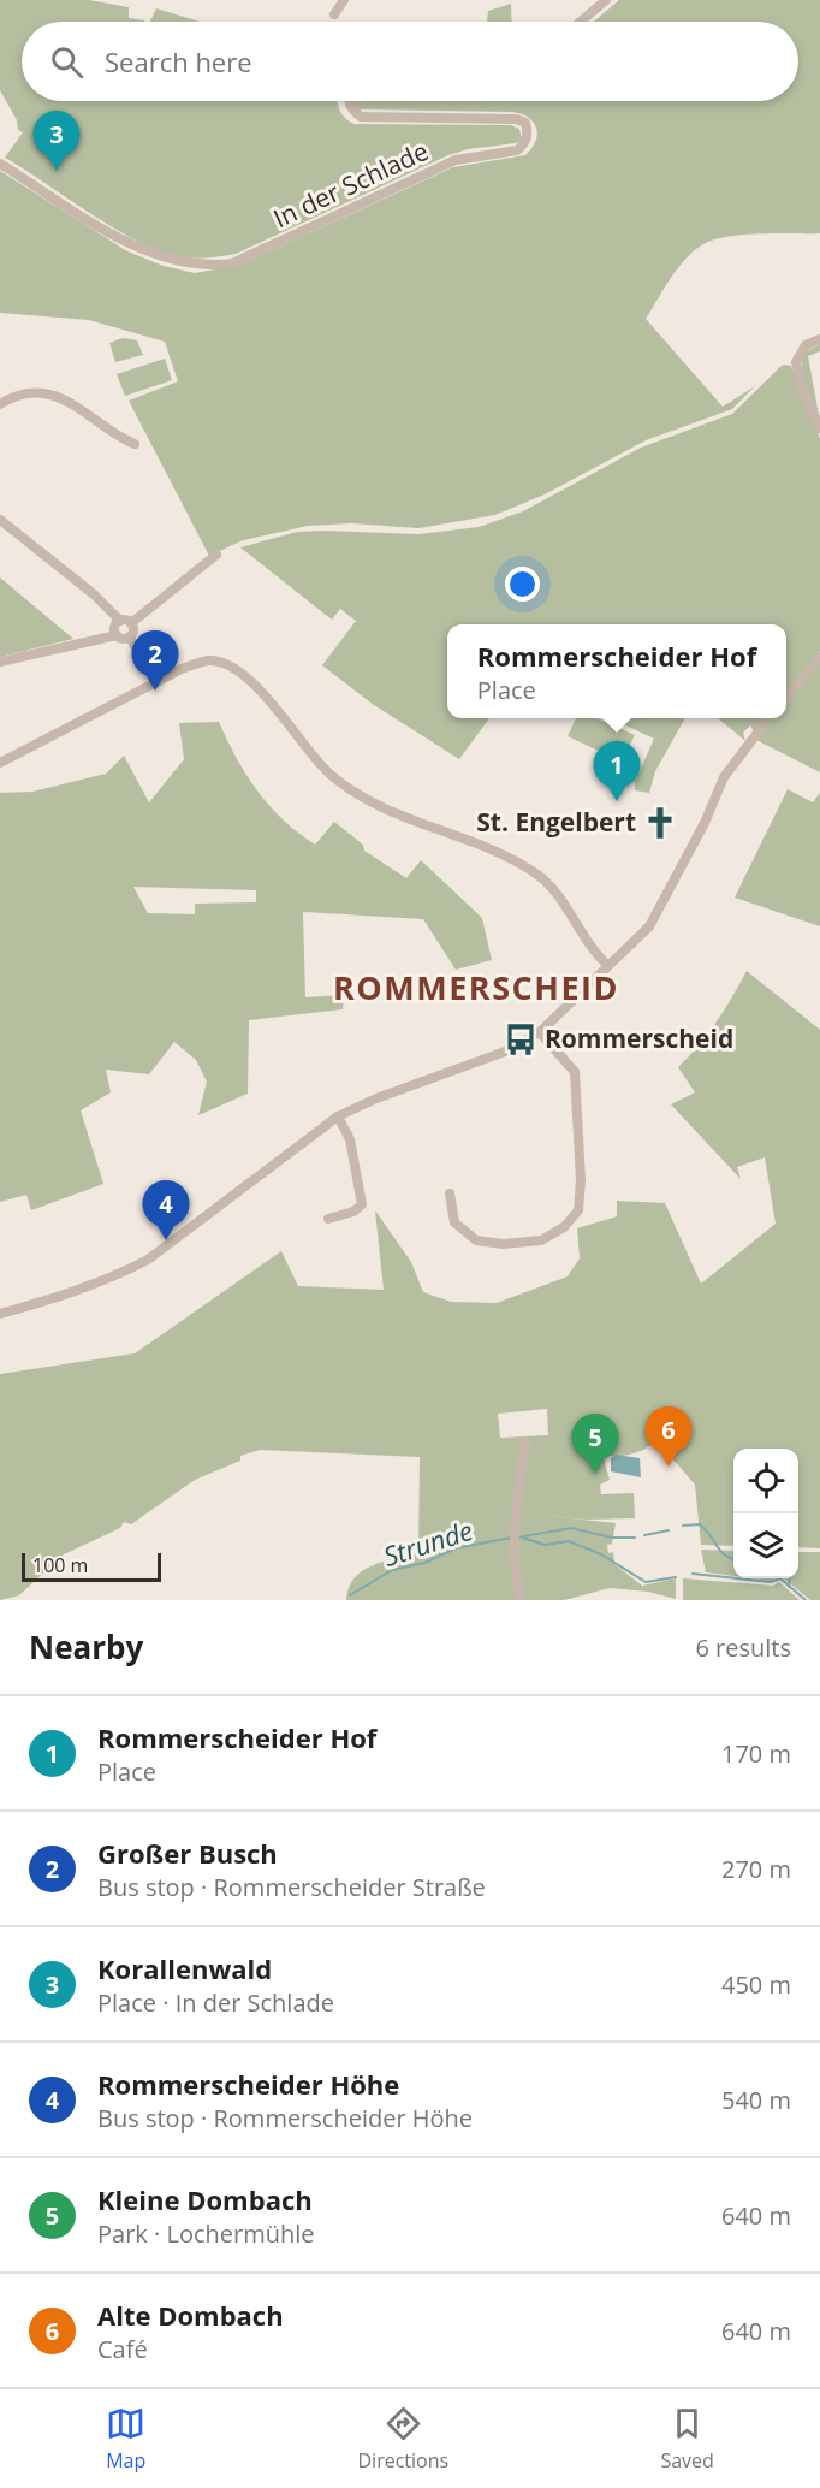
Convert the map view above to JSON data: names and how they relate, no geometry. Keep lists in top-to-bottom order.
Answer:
{
  "streets": {
    "street": ["In der Schlade"]
  },
  "districts": ["ROMMERSCHEID"],
  "water": ["Strunde"],
  "places": {
    "church": ["St. Engelbert"],
    "bus stop": ["Rommerscheid"]
  },
  "scale_bar": "100 m",
  "page": {
    "search": "Search here",
    "pins": [
      "3",
      "2",
      "1",
      "4",
      "6",
      "5"
    ],
    "popup": ["Rommerscheider Hof", "Place"],
    "scale": "100 m",
    "heading": ["Nearby", "6 results"],
    "list": [
      {
        "mark": "1",
        "name": "Rommerscheider Hof",
        "note": "Place",
        "value": "170 m"
      },
      {
        "mark": "2",
        "name": "Großer Busch",
        "note": "Bus stop · Rommerscheider Straße",
        "value": "270 m"
      },
      {
        "mark": "3",
        "name": "Korallenwald",
        "note": "Place · In der Schlade",
        "value": "450 m"
      },
      {
        "mark": "4",
        "name": "Rommerscheider Höhe",
        "note": "Bus stop · Rommerscheider Höhe",
        "value": "540 m"
      },
      {
        "mark": "5",
        "name": "Kleine Dombach",
        "note": "Park · Lochermühle",
        "value": "640 m"
      },
      {
        "mark": "6",
        "name": "Alte Dombach",
        "note": "Café",
        "value": "640 m"
      }
    ],
    "nav": ["Map", "Directions", "Saved"]
  }
}
